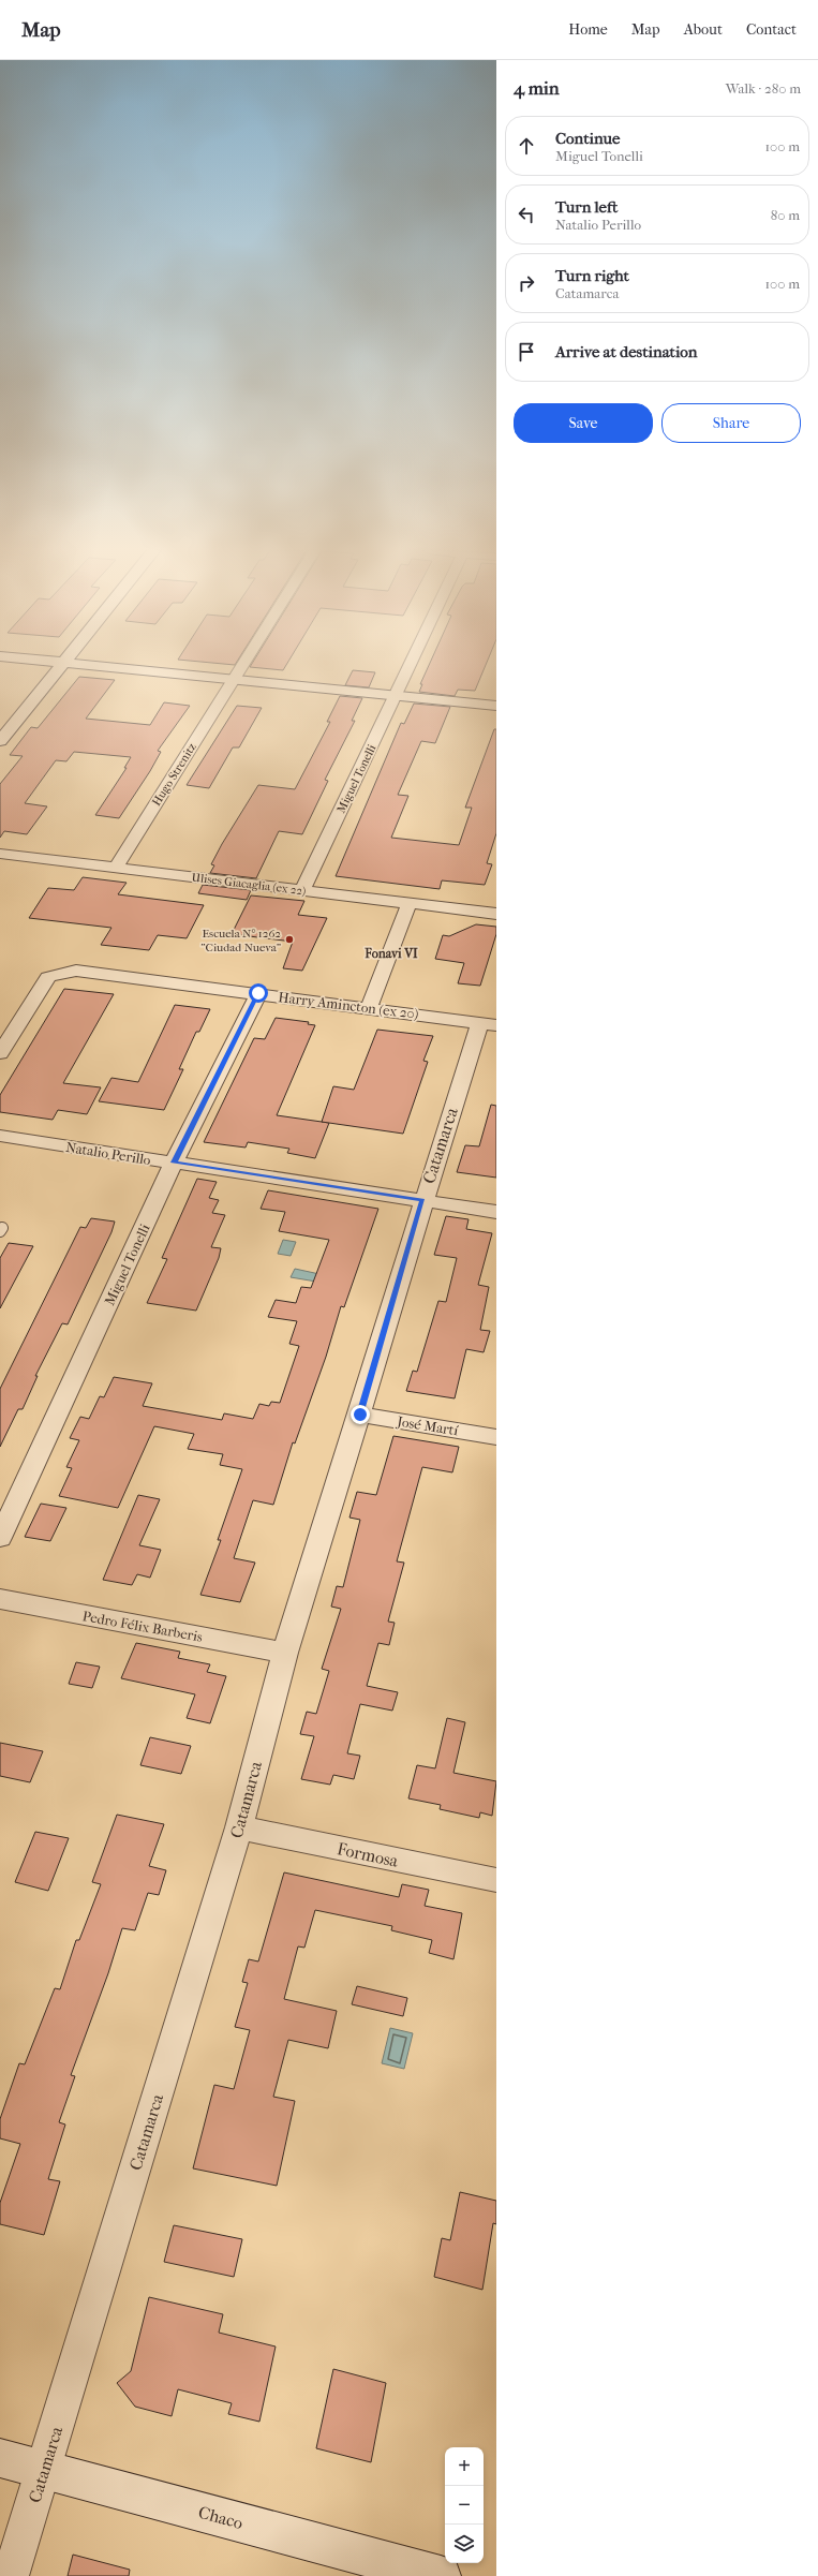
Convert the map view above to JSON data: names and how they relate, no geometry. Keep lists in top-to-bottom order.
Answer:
{
  "streets": {
    "main road": ["Chaco"],
    "street": [
      "Hugo Strenitz",
      "Miguel Tonelli",
      "Ulises Giacaglia (ex 22)",
      "Harry Amincton (ex 20)",
      "Catamarca",
      "Natalio Perillo",
      "José Martí",
      "Pedro Félix Barberis",
      "Formosa"
    ]
  },
  "crossings": [
    ["Hugo Strenitz", "Ulises Giacaglia (ex 22)"],
    ["Miguel Tonelli", "Ulises Giacaglia (ex 22)"],
    ["Miguel Tonelli", "Harry Amincton (ex 20)"],
    ["Miguel Tonelli", "Natalio Perillo"],
    ["Harry Amincton (ex 20)", "Catamarca"],
    ["Catamarca", "Natalio Perillo"],
    ["Catamarca", "José Martí"],
    ["Catamarca", "Pedro Félix Barberis"],
    ["Catamarca", "Formosa"],
    ["Catamarca", "Chaco"]
  ],
  "districts": ["Fonavi VI"],
  "places": ["Escuela N° 1262 \"Ciudad Nueva\""],
  "page": {
    "header": "Map",
    "nav": [
      "Home",
      "Map",
      "About",
      "Contact"
    ],
    "heading": ["4 min", "Walk · 280 m"],
    "list": [
      ["Continue", "Miguel Tonelli", "100 m"],
      ["Turn left", "Natalio Perillo", "80 m"],
      ["Turn right", "Catamarca", "100 m"],
      "Arrive at destination"
    ],
    "buttons": ["Save", "Share"],
    "map_buttons": ["+", "−"]
  }
}
